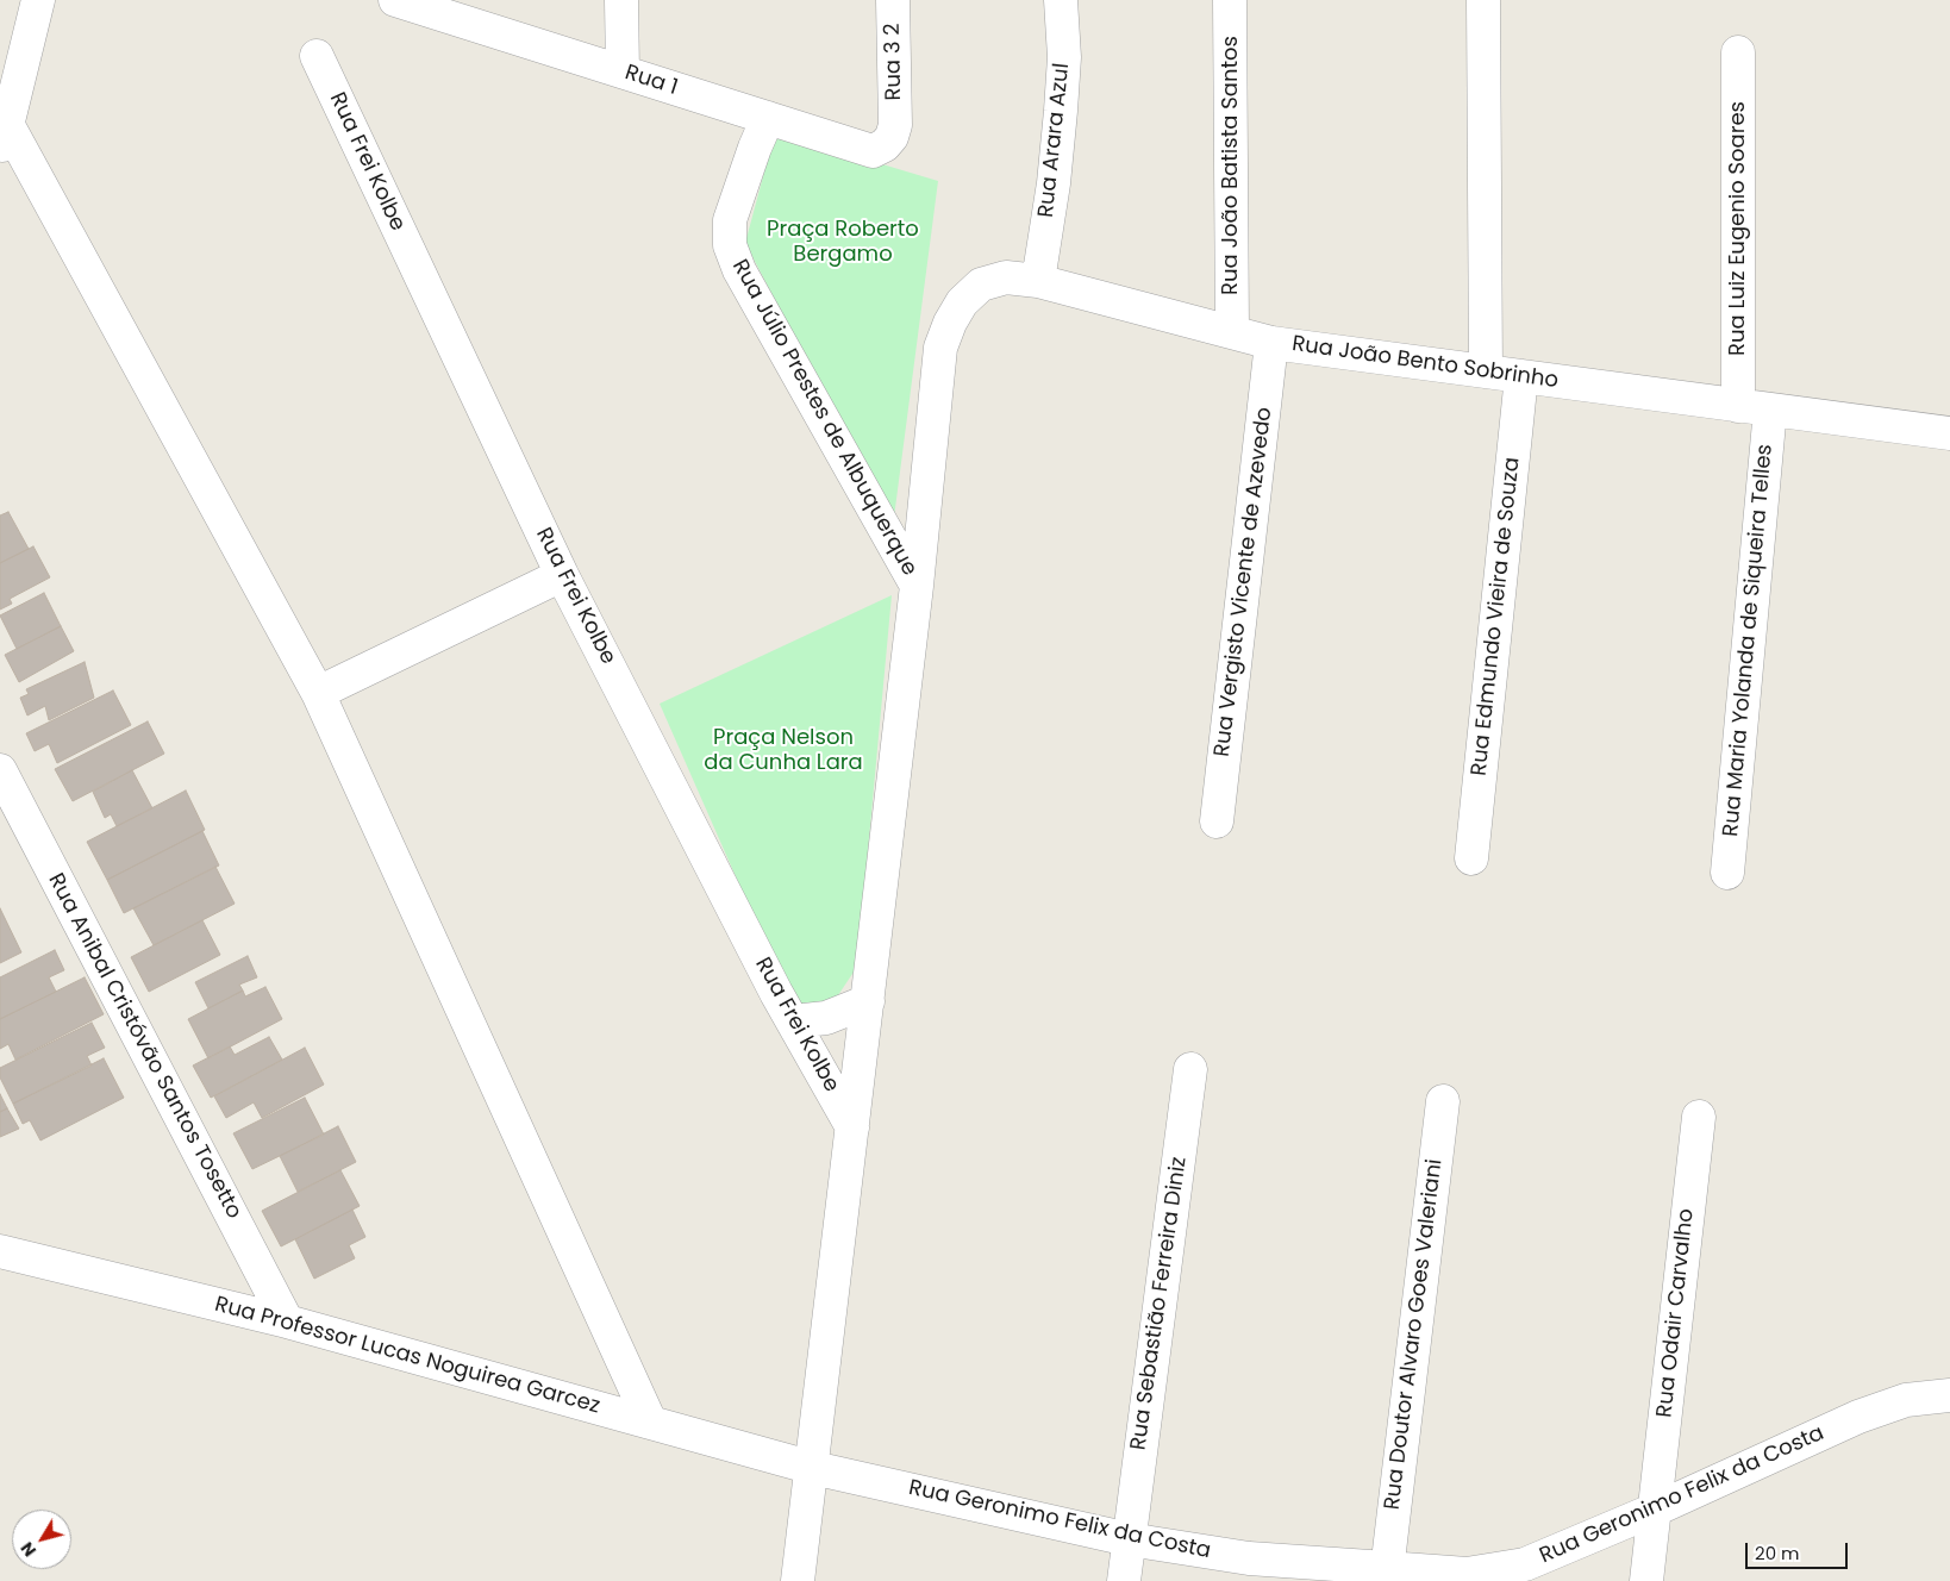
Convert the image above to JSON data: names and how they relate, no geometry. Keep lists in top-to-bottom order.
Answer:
{
  "streets": {
    "street": [
      "Rua 3 2",
      "Rua 1",
      "Rua Arara Azul",
      "Rua Frei Kolbe",
      "Rua João Batista Santos",
      "Rua Luiz Eugenio Soares",
      "Rua João Bento Sobrinho",
      "Rua Júlio Prestes de Albuquerque",
      "Rua Vergisto Vicente de Azevedo",
      "Rua Edmundo Vieira de Souza",
      "Rua Maria Yolanda de Siqueira Telles",
      "Rua Anibal Cristóvão Santos Tosetto",
      "Rua Sebastião Ferreira Diniz",
      "Rua Odair Carvalho",
      "Rua Doutor Alvaro Goes Valeriani",
      "Rua Professor Lucas Noguirea Garcez",
      "Rua Geronimo Felix da Costa"
    ]
  },
  "crossings": [
    ["Rua 3 2", "Rua 1"],
    ["Rua 1", "Rua Júlio Prestes de Albuquerque"],
    ["Rua Arara Azul", "Rua João Bento Sobrinho"],
    ["Rua Frei Kolbe", "Rua João Bento Sobrinho"],
    ["Rua João Batista Santos", "Rua João Bento Sobrinho"],
    ["Rua Luiz Eugenio Soares", "Rua João Bento Sobrinho"],
    ["Rua João Bento Sobrinho", "Rua Júlio Prestes de Albuquerque"],
    ["Rua João Bento Sobrinho", "Rua Vergisto Vicente de Azevedo"],
    ["Rua João Bento Sobrinho", "Rua Edmundo Vieira de Souza"],
    ["Rua João Bento Sobrinho", "Rua Maria Yolanda de Siqueira Telles"],
    ["Rua João Bento Sobrinho", "Rua Professor Lucas Noguirea Garcez"],
    ["Rua João Bento Sobrinho", "Rua Geronimo Felix da Costa"],
    ["Rua Anibal Cristóvão Santos Tosetto", "Rua Professor Lucas Noguirea Garcez"],
    ["Rua Sebastião Ferreira Diniz", "Rua Geronimo Felix da Costa"],
    ["Rua Odair Carvalho", "Rua Geronimo Felix da Costa"],
    ["Rua Doutor Alvaro Goes Valeriani", "Rua Geronimo Felix da Costa"],
    ["Rua Professor Lucas Noguirea Garcez", "Rua Geronimo Felix da Costa"]
  ],
  "parks": ["Praça Roberto Bergamo", "Praça Nelson da Cunha Lara"],
  "scale_bar": "20 m",
  "north": "bottom left"
}
